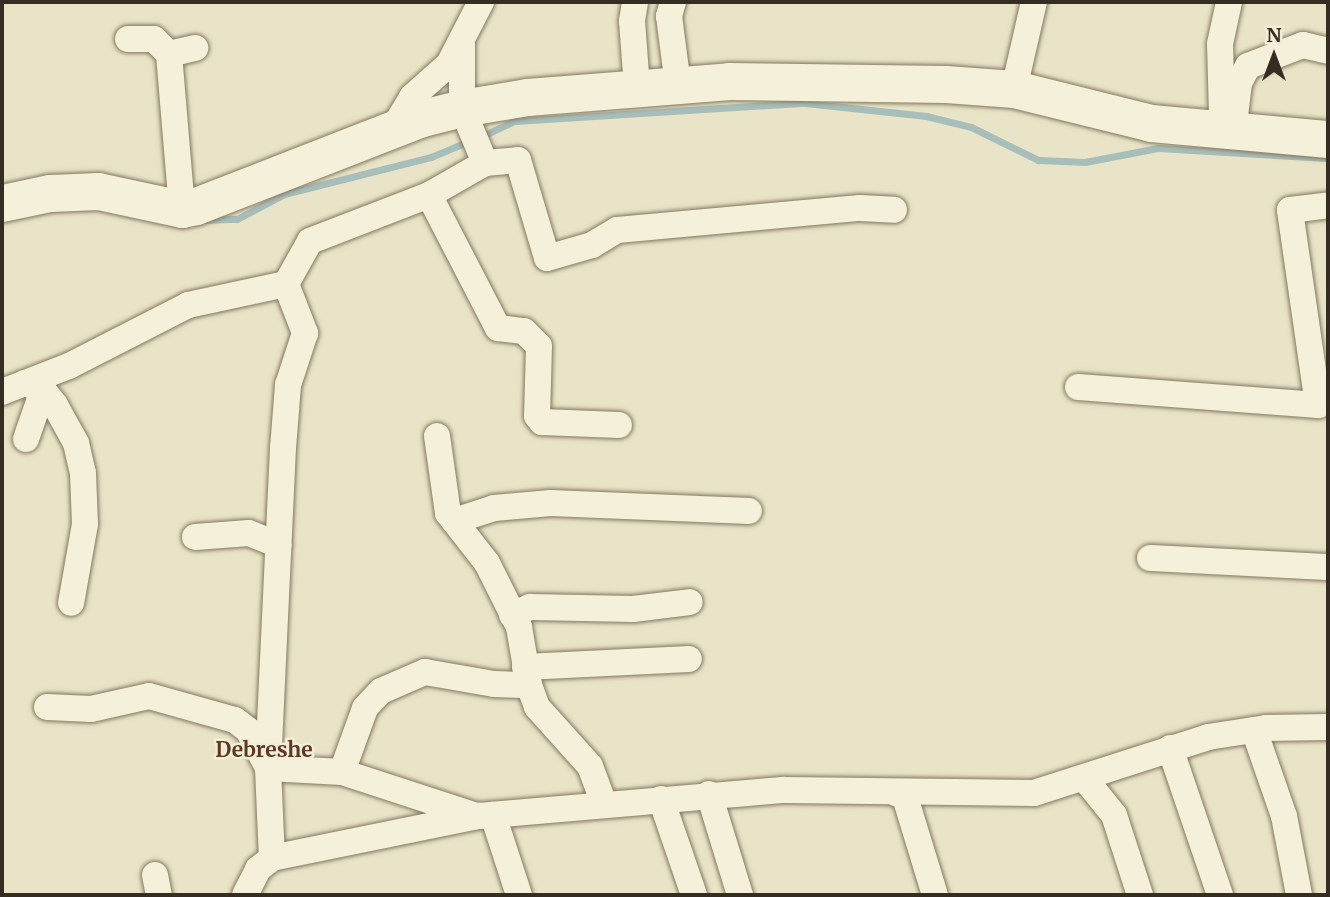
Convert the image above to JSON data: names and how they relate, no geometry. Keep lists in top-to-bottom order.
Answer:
{
  "districts": ["Debreshe"],
  "north": "top"
}
